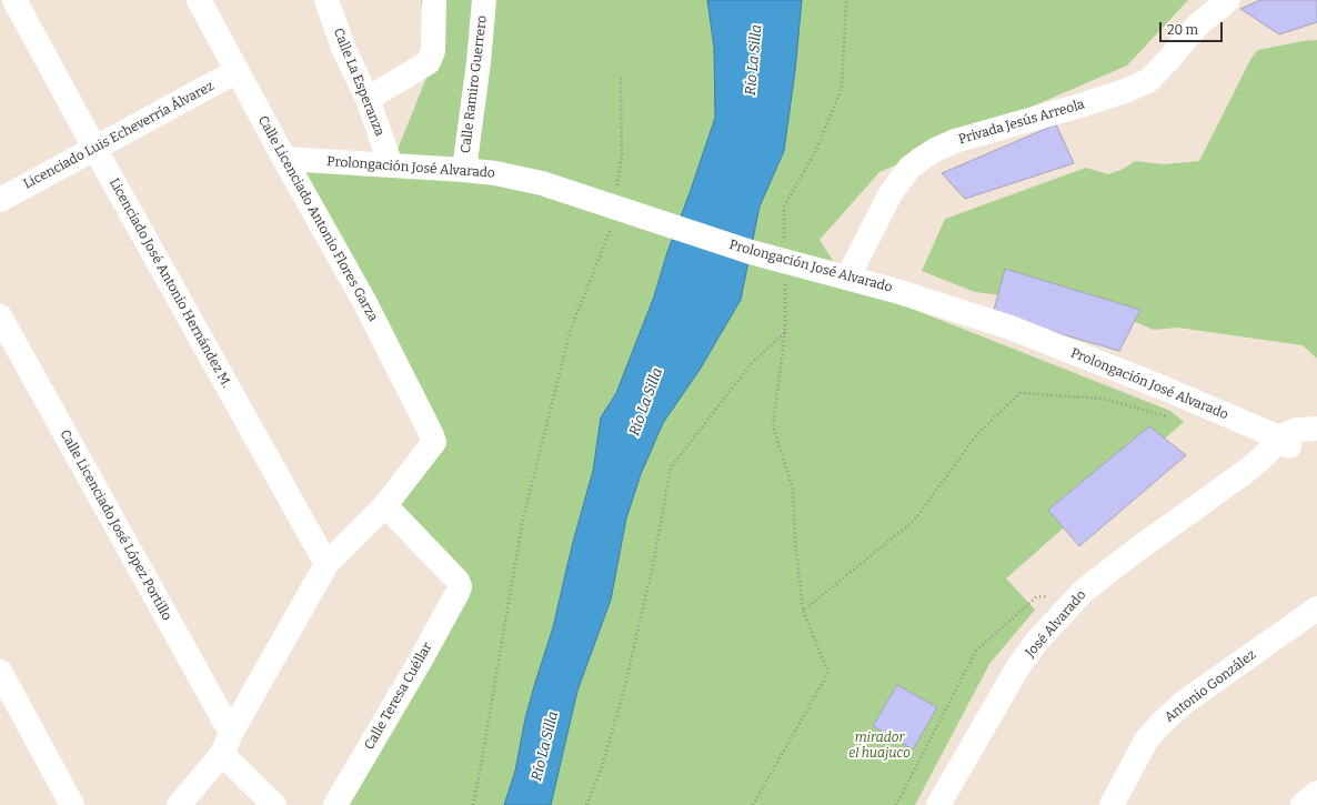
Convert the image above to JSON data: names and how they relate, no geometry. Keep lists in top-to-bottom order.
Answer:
{
  "streets": {
    "street": [
      "Calle La Esperanza",
      "Calle Ramiro Guerrero",
      "Privada Jesús Arreola",
      "Licenciado Luis Echeverría Álvarez",
      "Prolongación José Alvarado",
      "Calle Licenciado Antonio Flores Garza",
      "Licenciado José Antonio Hernández M.",
      "Calle Licenciado José López Portillo",
      "José Alvarado",
      "Antonio González",
      "Calle Teresa Cuéllar"
    ]
  },
  "crossings": [
    ["Calle La Esperanza", "Prolongación José Alvarado"],
    ["Calle Ramiro Guerrero", "Prolongación José Alvarado"],
    ["Privada Jesús Arreola", "Prolongación José Alvarado"],
    ["Licenciado Luis Echeverría Álvarez", "Calle Licenciado Antonio Flores Garza"],
    ["Licenciado Luis Echeverría Álvarez", "Licenciado José Antonio Hernández M."],
    ["Prolongación José Alvarado", "Calle Licenciado Antonio Flores Garza"],
    ["Prolongación José Alvarado", "José Alvarado"],
    ["Calle Licenciado Antonio Flores Garza", "Calle Teresa Cuéllar"]
  ],
  "water": ["Río La Silla"],
  "parks": ["mirador el huajuco"],
  "scale_bar": "20 m"
}
